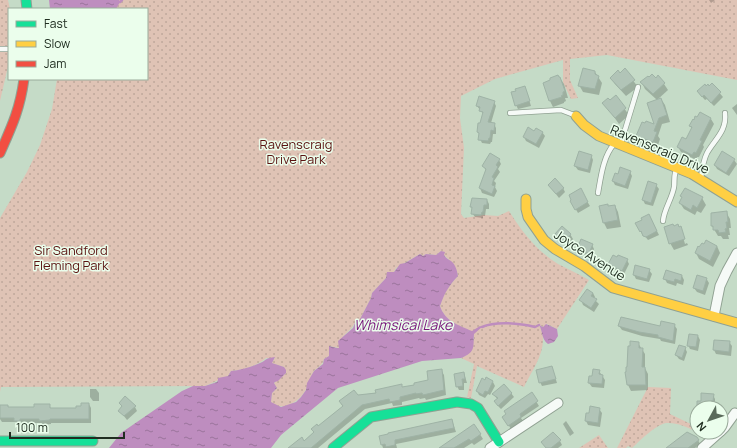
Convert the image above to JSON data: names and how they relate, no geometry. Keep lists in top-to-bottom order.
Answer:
{
  "streets": {
    "street": ["Ravenscraig Drive", "Joyce Avenue"]
  },
  "water": ["Whimsical Lake"],
  "parks": ["Ravenscraig Drive Park", "Sir Sandford Fleming Park"],
  "legend": ["Fast", "Slow", "Jam"],
  "scale_bar": "100 m",
  "north": "bottom left"
}
